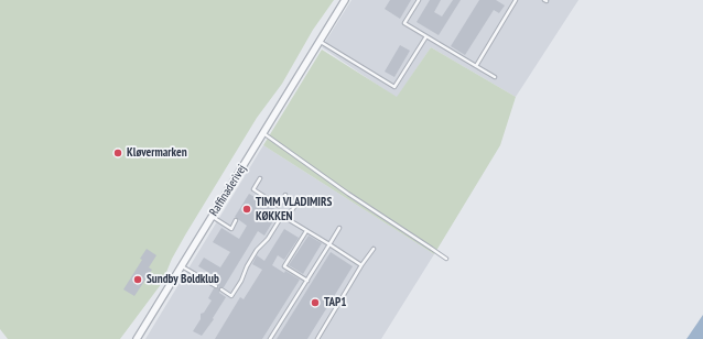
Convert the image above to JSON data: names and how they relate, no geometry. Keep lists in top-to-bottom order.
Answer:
{
  "streets": {
    "street": ["Raffinaderivej"]
  },
  "places": [
    "Kløvermarken",
    "TIMM VLADIMIRS KØKKEN",
    "Sundby Boldklub",
    "TAP1"
  ]
}
